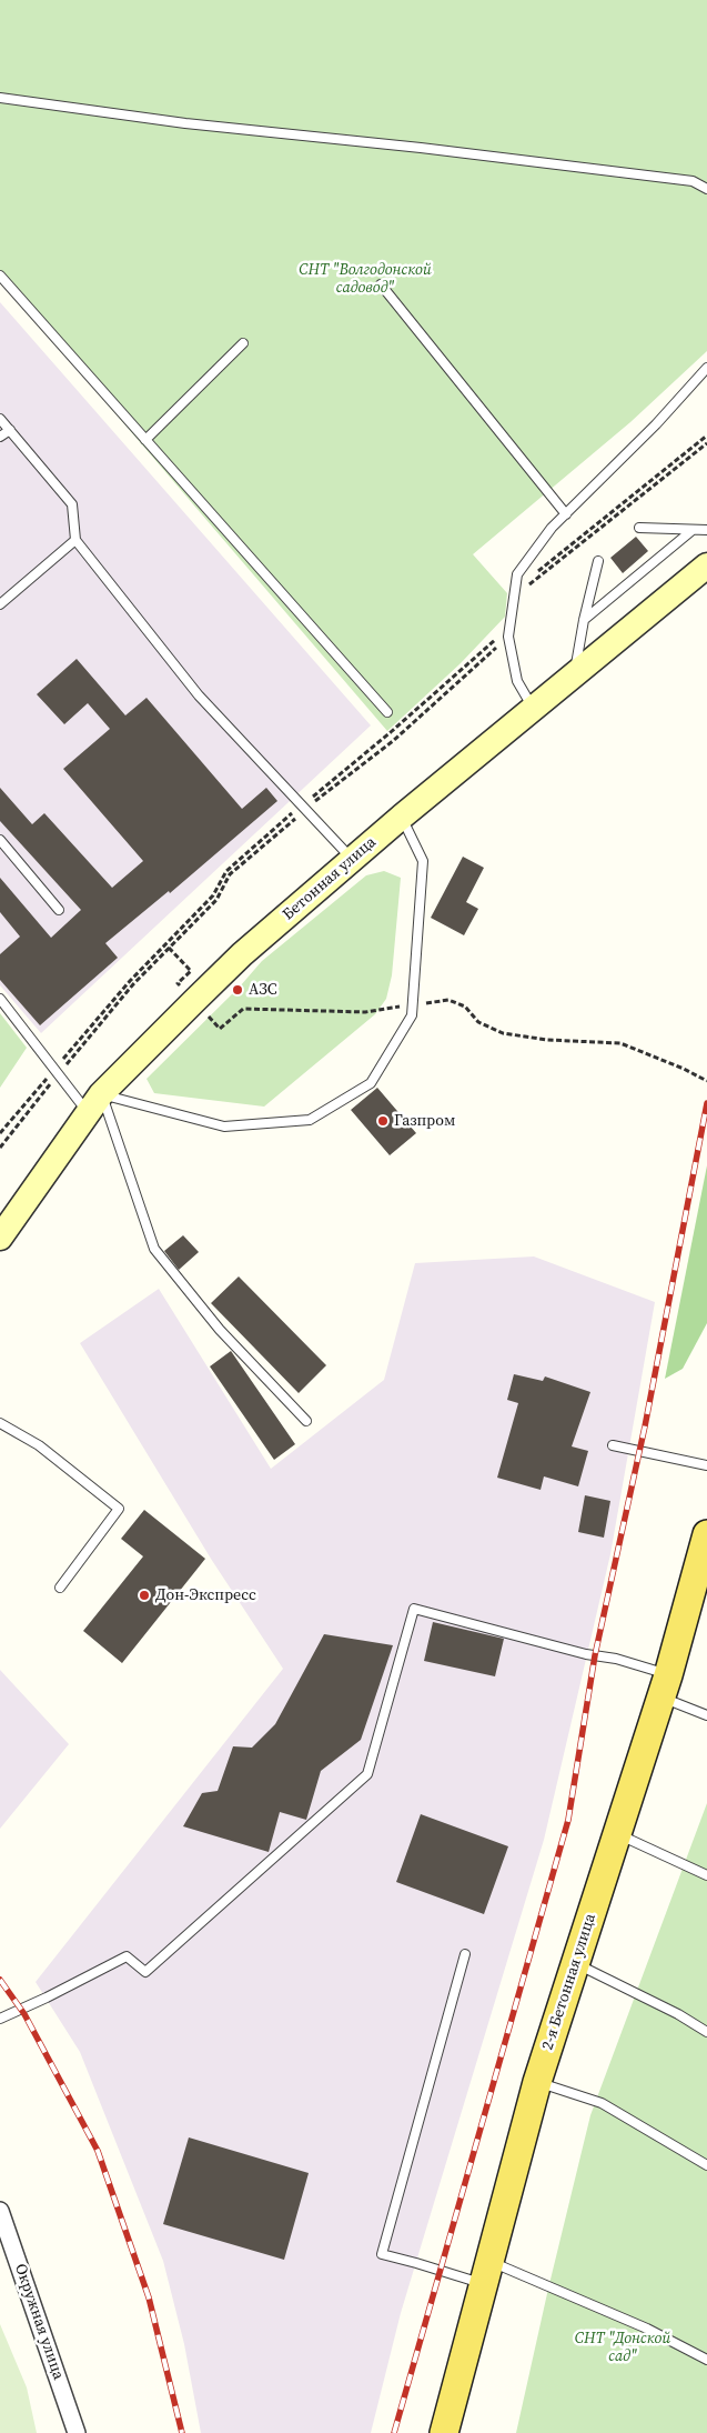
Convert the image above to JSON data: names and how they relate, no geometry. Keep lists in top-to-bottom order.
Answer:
{
  "streets": {
    "main road": ["Бетонная улица", "2-я Бетонная улица"],
    "street": ["Окружная улица"]
  },
  "parks": ["СНТ \"Волгодонской садовод\"", "СНТ \"Донской сад\""],
  "places": ["АЗС", "Газпром", "Дон-Экспресс"]
}
